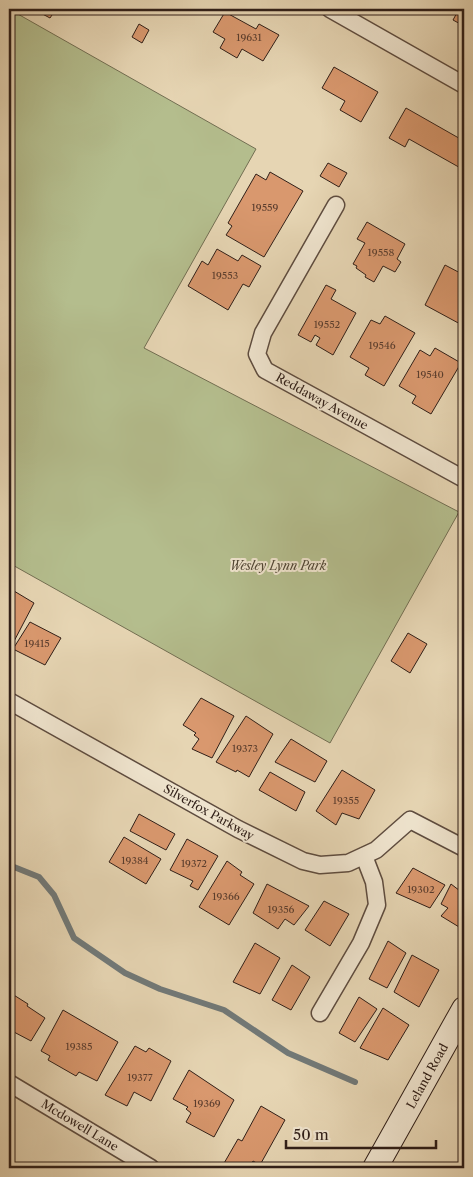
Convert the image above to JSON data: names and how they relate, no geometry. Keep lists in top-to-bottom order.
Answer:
{
  "streets": {
    "street": [
      "Reddaway Avenue",
      "Silverfox Parkway",
      "Leland Road",
      "Mcdowell Lane"
    ]
  },
  "parks": ["Wesley Lynn Park"],
  "house_numbers": [
    "19631",
    "19559",
    "19558",
    "19553",
    "19552",
    "19546",
    "19540",
    "19415",
    "19373",
    "19355",
    "19384",
    "19372",
    "19302",
    "19366",
    "19356",
    "19385",
    "19377",
    "19369"
  ],
  "scale_bar": "50 m"
}
